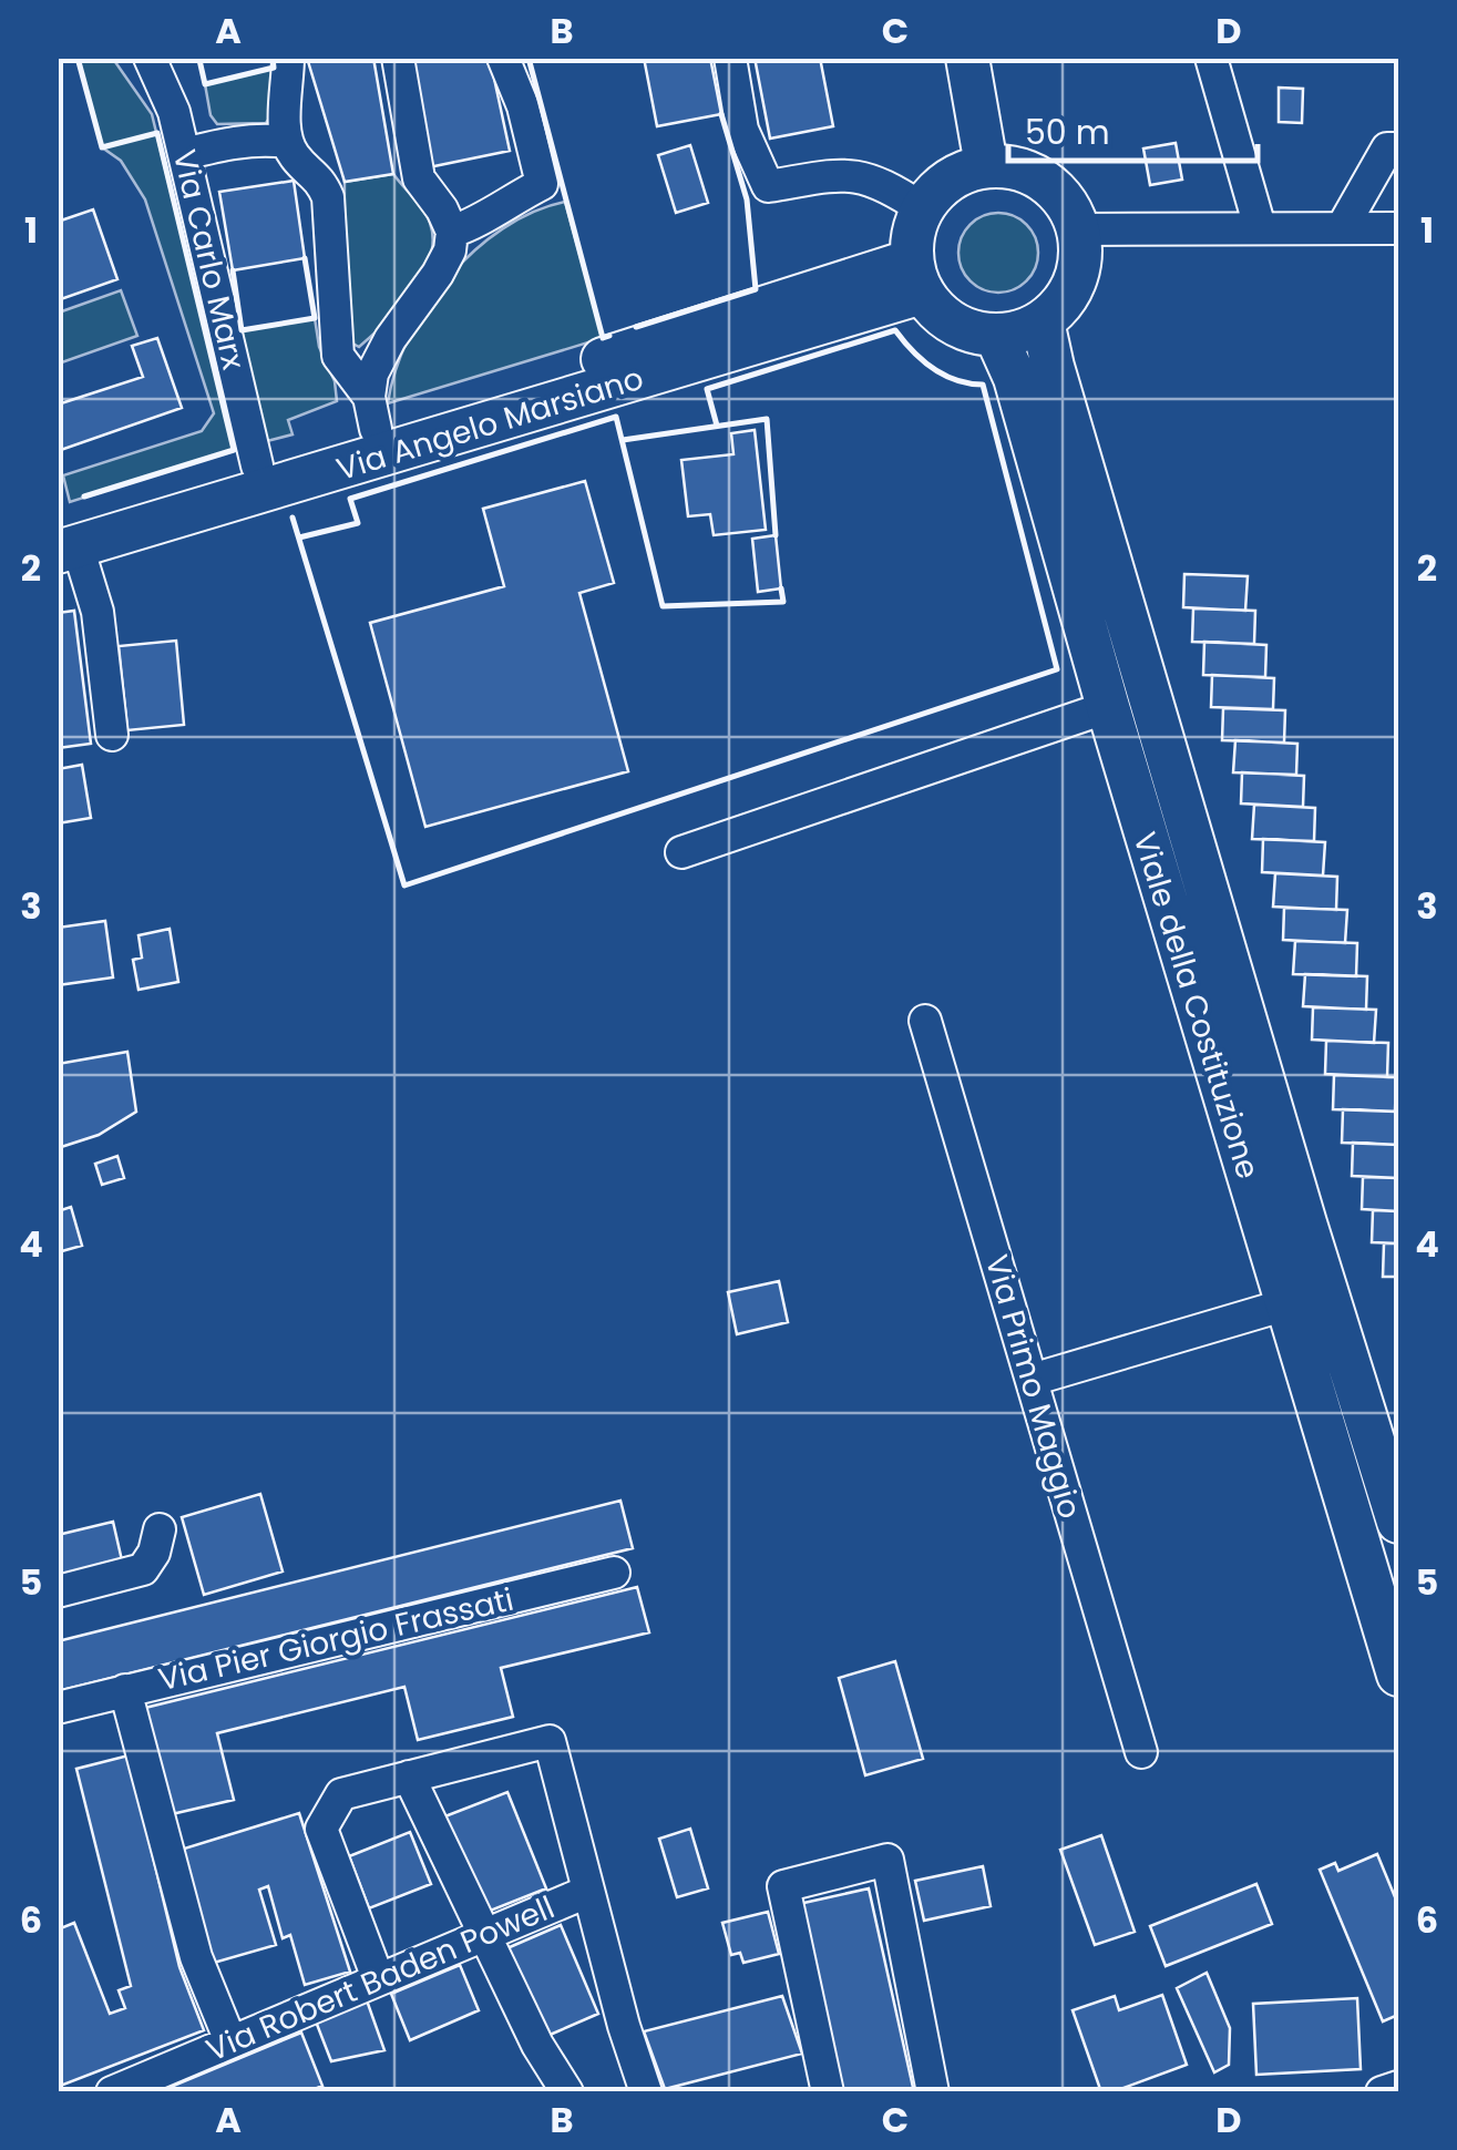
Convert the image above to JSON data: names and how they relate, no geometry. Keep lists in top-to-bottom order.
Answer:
{
  "streets": {
    "street": [
      "Via Carlo Marx",
      "Via Angelo Marsiano",
      "Viale della Costituzione",
      "Via Primo Maggio",
      "Via Pier Giorgio Frassati",
      "Via Robert Baden Powell"
    ]
  },
  "crossings": [
    ["Via Carlo Marx", "Via Angelo Marsiano"],
    ["Via Angelo Marsiano", "Viale della Costituzione"]
  ],
  "scale_bar": "50 m",
  "grid": {
    "columns": [
      "A",
      "B",
      "C",
      "D"
    ],
    "rows": [
      "1",
      "2",
      "3",
      "4",
      "5",
      "6"
    ]
  }
}
